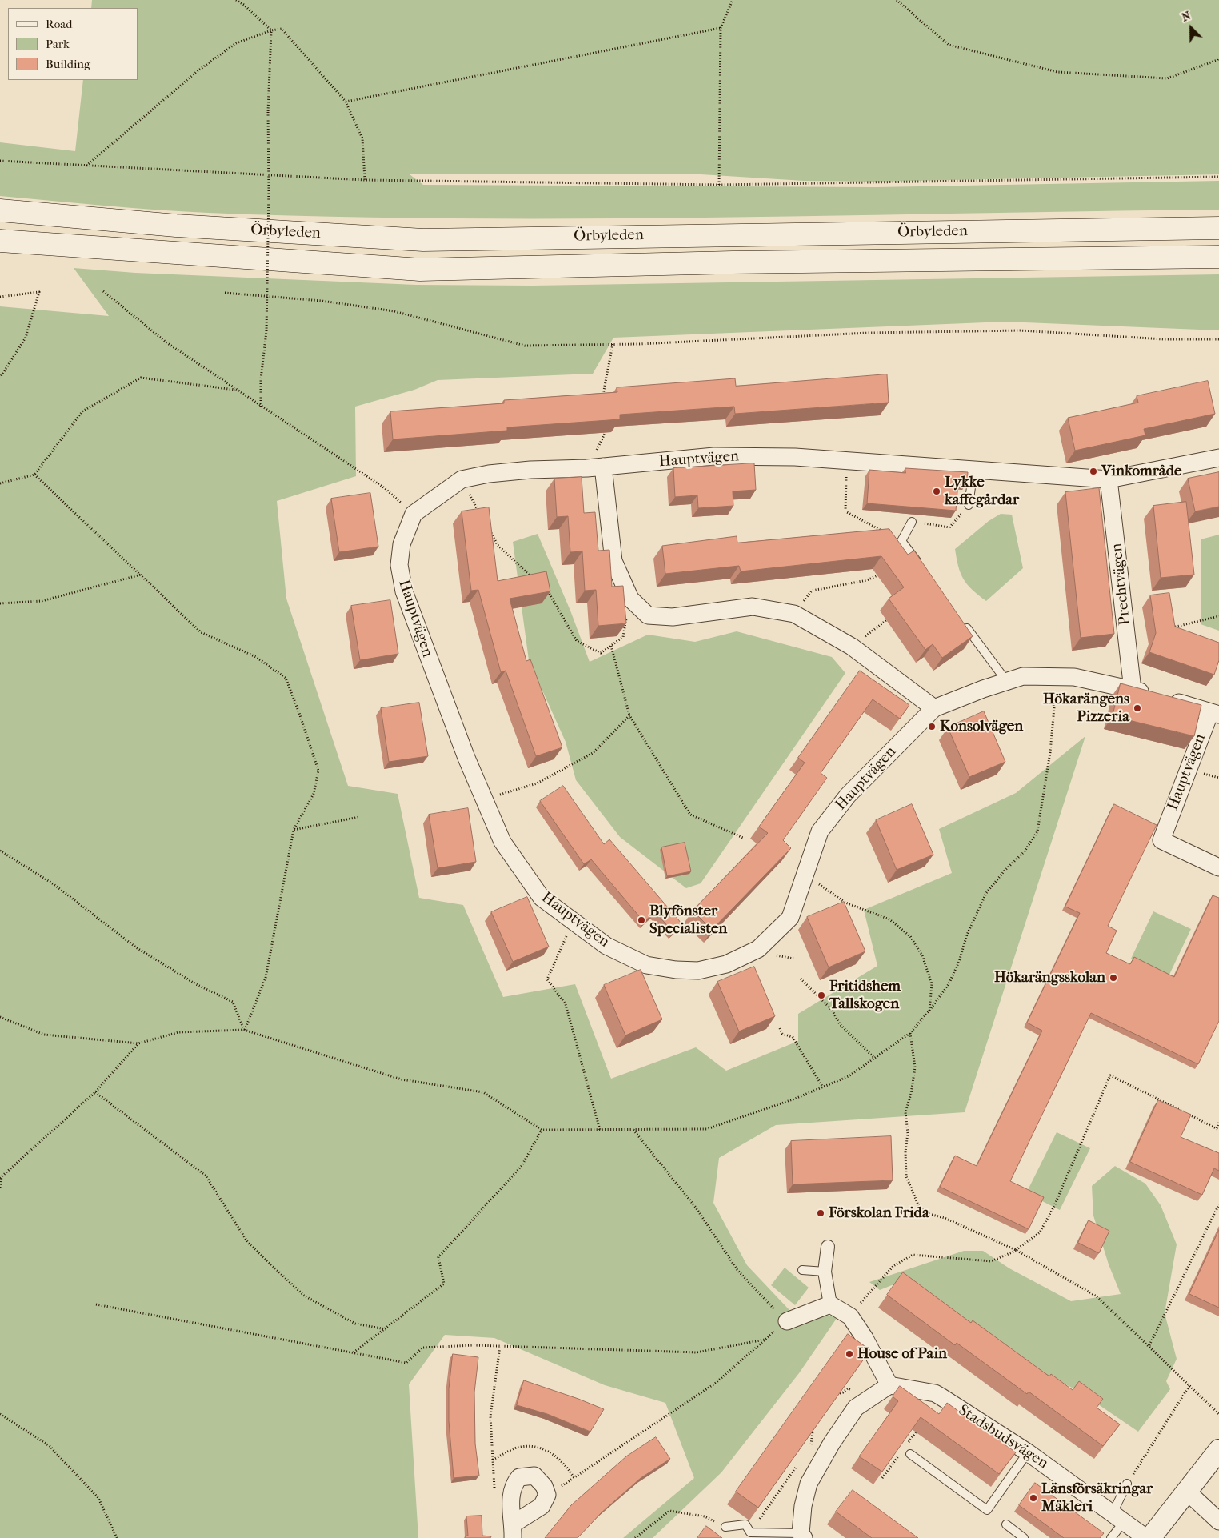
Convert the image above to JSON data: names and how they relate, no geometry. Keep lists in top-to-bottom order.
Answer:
{
  "streets": {
    "main road": ["Örbyleden"],
    "street": ["Hauptvägen", "Prechtvägen", "Stadsbudsvägen"]
  },
  "crossings": [
    ["Hauptvägen", "Prechtvägen"]
  ],
  "places": [
    "Vinkområde",
    "Lykke kaffegårdar",
    "Hökarängens Pizzeria",
    "Konsolvägen",
    "Blyfönster Specialisten",
    "Hökarängsskolan",
    "Fritidshem Tallskogen",
    "Förskolan Frida",
    "House of Pain",
    "Länsförsäkringar Mäkleri"
  ],
  "legend": ["Road", "Park", "Building"],
  "north": "top left"
}
